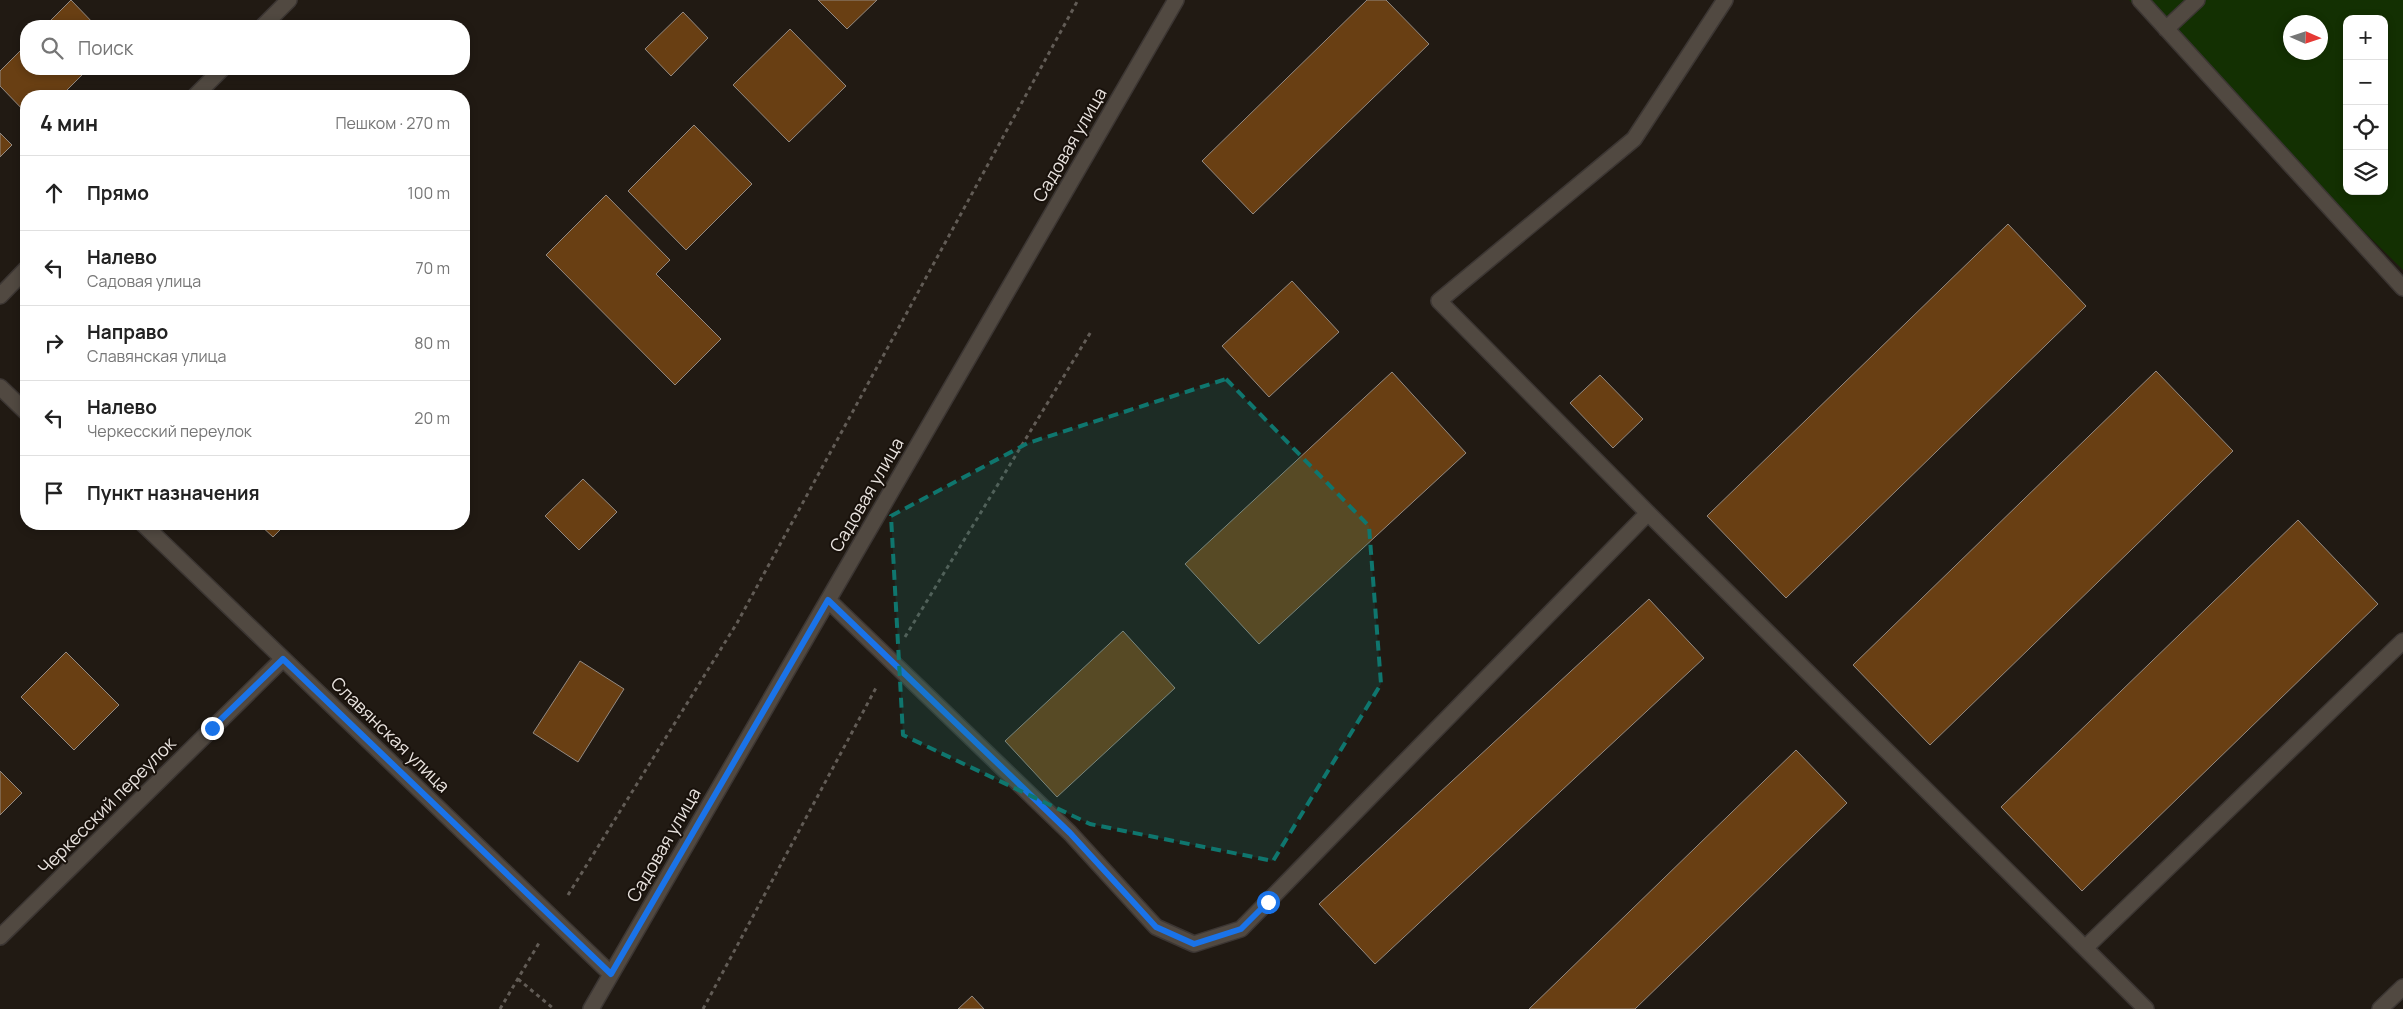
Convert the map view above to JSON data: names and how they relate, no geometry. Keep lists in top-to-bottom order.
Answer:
{
  "streets": {
    "street": ["Садовая улица", "Славянская улица", "Черкесский переулок"]
  },
  "crossings": [
    ["Садовая улица", "Славянская улица"],
    ["Славянская улица", "Черкесский переулок"]
  ],
  "north": "right",
  "page": {
    "map_buttons": ["+", "−"],
    "search": "Поиск",
    "heading": ["4 мин", "Пешком · 270 m"],
    "list": [
      ["Прямо", "100 m"],
      ["Налево", "Садовая улица", "70 m"],
      ["Направо", "Славянская улица", "80 m"],
      ["Налево", "Черкесский переулок", "20 m"],
      "Пункт назначения"
    ]
  }
}
